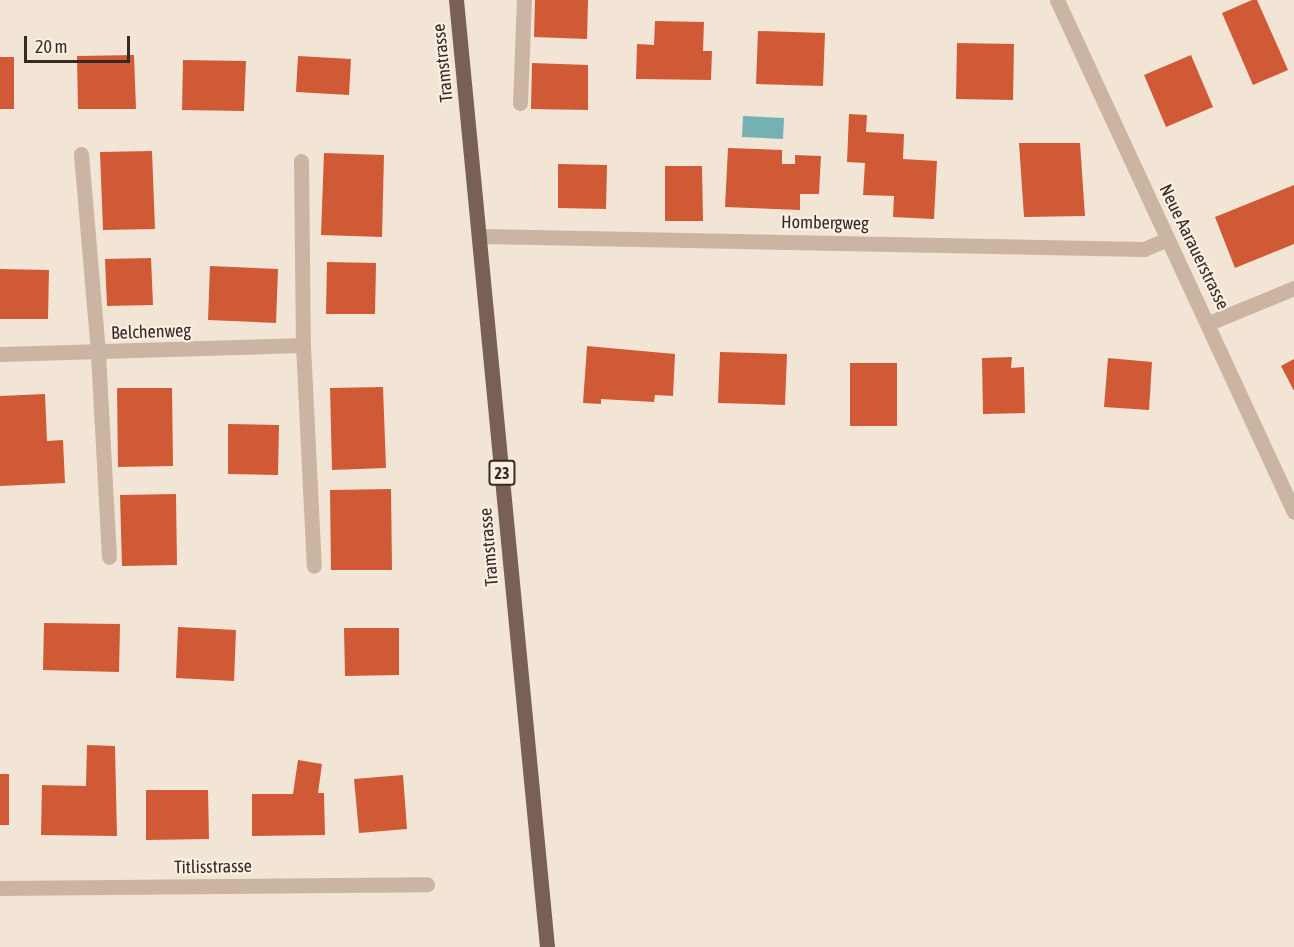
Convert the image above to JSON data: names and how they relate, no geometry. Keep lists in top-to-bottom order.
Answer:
{
  "streets": {
    "main road": ["Tramstrasse", "23"],
    "street": [
      "Hombergweg",
      "Neue Aarauerstrasse",
      "Belchenweg",
      "Titlisstrasse"
    ]
  },
  "crossings": [
    ["Tramstrasse", "Hombergweg"],
    ["Hombergweg", "Neue Aarauerstrasse"]
  ],
  "scale_bar": "20 m"
}
